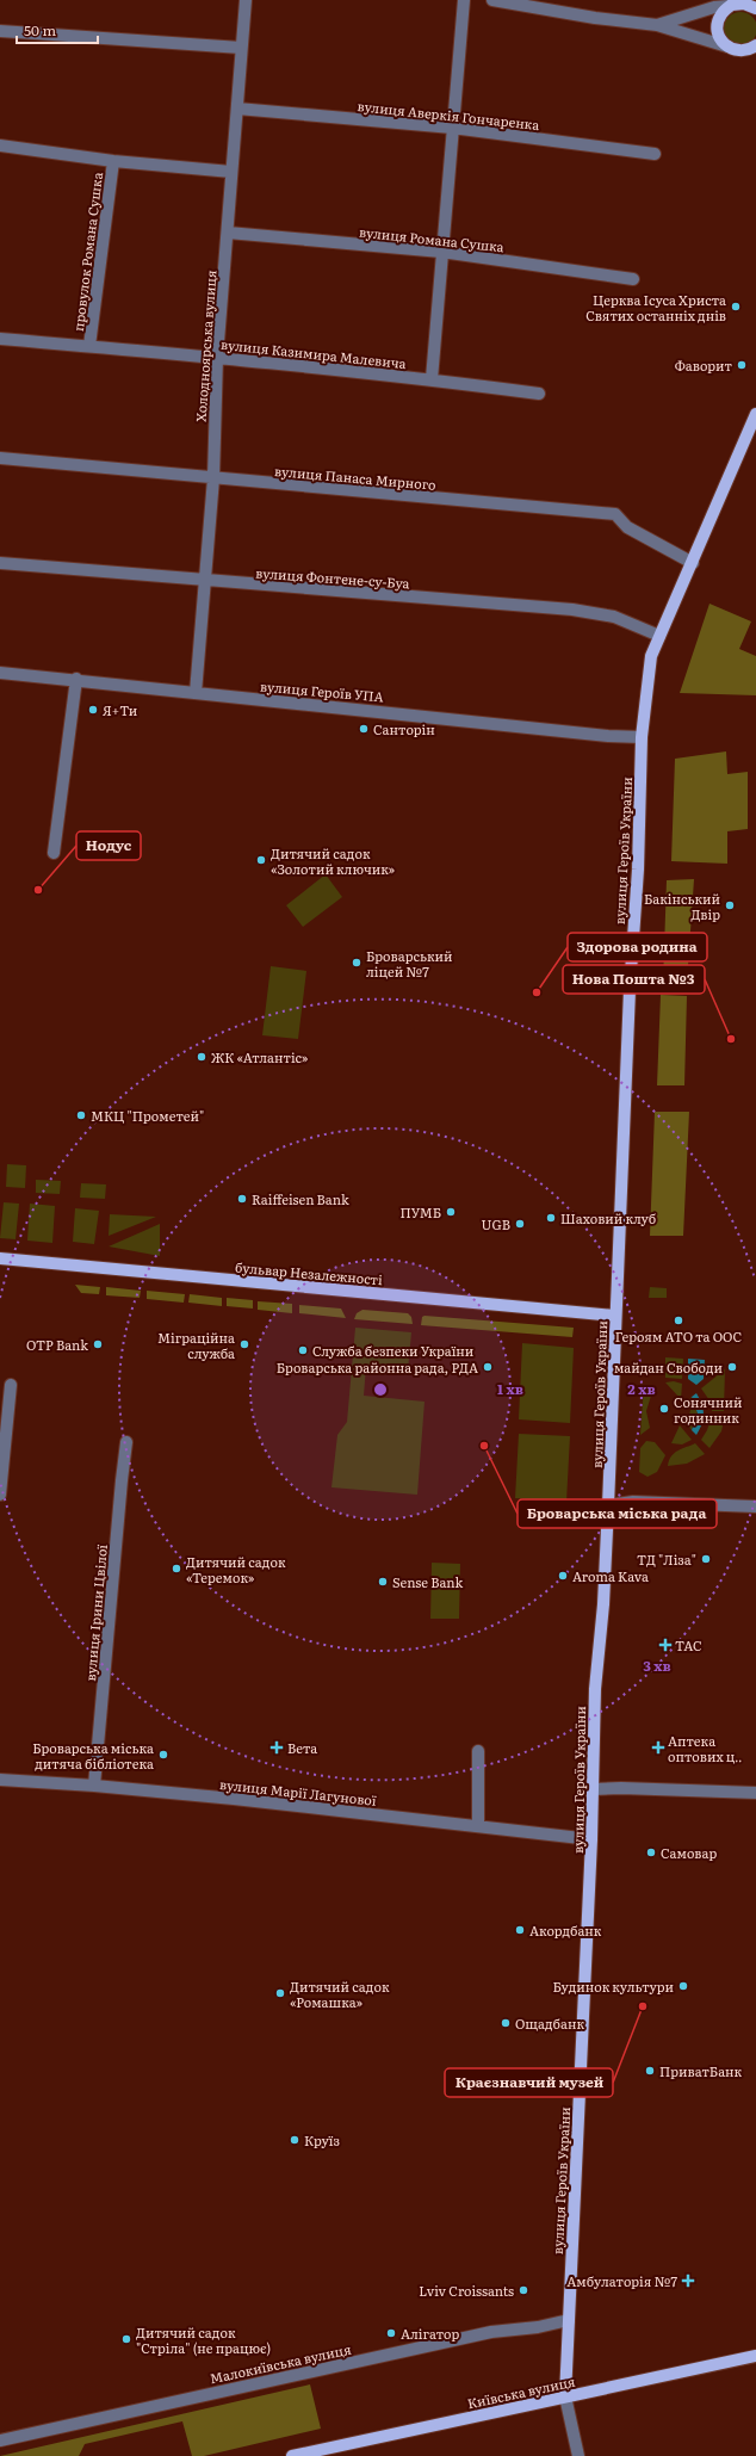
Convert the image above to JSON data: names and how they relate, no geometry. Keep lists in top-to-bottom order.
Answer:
{
  "streets": {
    "main road": ["вулиця Героїв України", "бульвар Незалежності", "Київська вулиця"],
    "street": [
      "вулиця Аверкія Гончаренка",
      "вулиця Романа Сушка",
      "провулок Романа Сушка",
      "Холодноярська вулиця",
      "вулиця Казимира Малевича",
      "вулиця Панаса Мирного",
      "вулиця Фонтене-су-Буа",
      "вулиця Героїв УПА",
      "вулиця Ірини Цвілої",
      "вулиця Марії Лагунової",
      "Малокиївська вулиця"
    ]
  },
  "crossings": [
    ["вулиця Аверкія Гончаренка", "Холодноярська вулиця"],
    ["вулиця Романа Сушка", "Холодноярська вулиця"],
    ["провулок Романа Сушка", "вулиця Казимира Малевича"],
    ["Холодноярська вулиця", "вулиця Казимира Малевича"],
    ["Холодноярська вулиця", "вулиця Панаса Мирного"],
    ["Холодноярська вулиця", "вулиця Фонтене-су-Буа"],
    ["Холодноярська вулиця", "вулиця Героїв УПА"],
    ["вулиця Панаса Мирного", "вулиця Героїв України"],
    ["вулиця Фонтене-су-Буа", "вулиця Героїв України"],
    ["вулиця Героїв УПА", "вулиця Героїв України"],
    ["вулиця Героїв України", "бульвар Незалежності"],
    ["вулиця Героїв України", "вулиця Марії Лагунової"],
    ["вулиця Героїв України", "Малокиївська вулиця"],
    ["вулиця Героїв України", "Київська вулиця"],
    ["вулиця Ірини Цвілої", "вулиця Марії Лагунової"]
  ],
  "places": {
    "other": [
      "Церква Ісуса Христа Святих останніх днів",
      "Фаворит",
      "Я+Ти",
      "Санторін",
      "Дитячий садок «Золотий ключик»",
      "Нодус",
      "Бакінський Двір",
      "Броварський ліцей №7",
      "Здорова родина",
      "Нова Пошта №3",
      "ЖК «Атлантіс»",
      "МКЦ \"Прометей\"",
      "Raiffeisen Bank",
      "ПУМБ",
      "Шаховий клуб",
      "UGB",
      "Героям АТО та ООС",
      "OTP Bank",
      "Міграційна служба",
      "Служба безпеки України",
      "Броварська районна рада, РДА",
      "майдан Свободи",
      "Сонячний годинник",
      "Броварська міська рада",
      "ТД \"Ліза\"",
      "Дитячий садок «Теремок»",
      "Aroma Kava",
      "Sense Bank",
      "Броварська міська дитяча бібліотека",
      "Самовар",
      "Акордбанк",
      "Будинок культури",
      "Дитячий садок «Ромашка»",
      "Краєзнавчий музей",
      "Ощадбанк",
      "ПриватБанк",
      "Круїз",
      "Lviv Croissants",
      "Алігатор",
      "Дитячий садок \"Стріла\" (не працює)"
    ],
    "health": [
      "ТАС",
      "Вета",
      "Аптека оптових ц‥",
      "Амбулаторія №7"
    ]
  },
  "scale_bar": "50 m",
  "rings": ["1 хв", "2 хв", "3 хв"]
}
